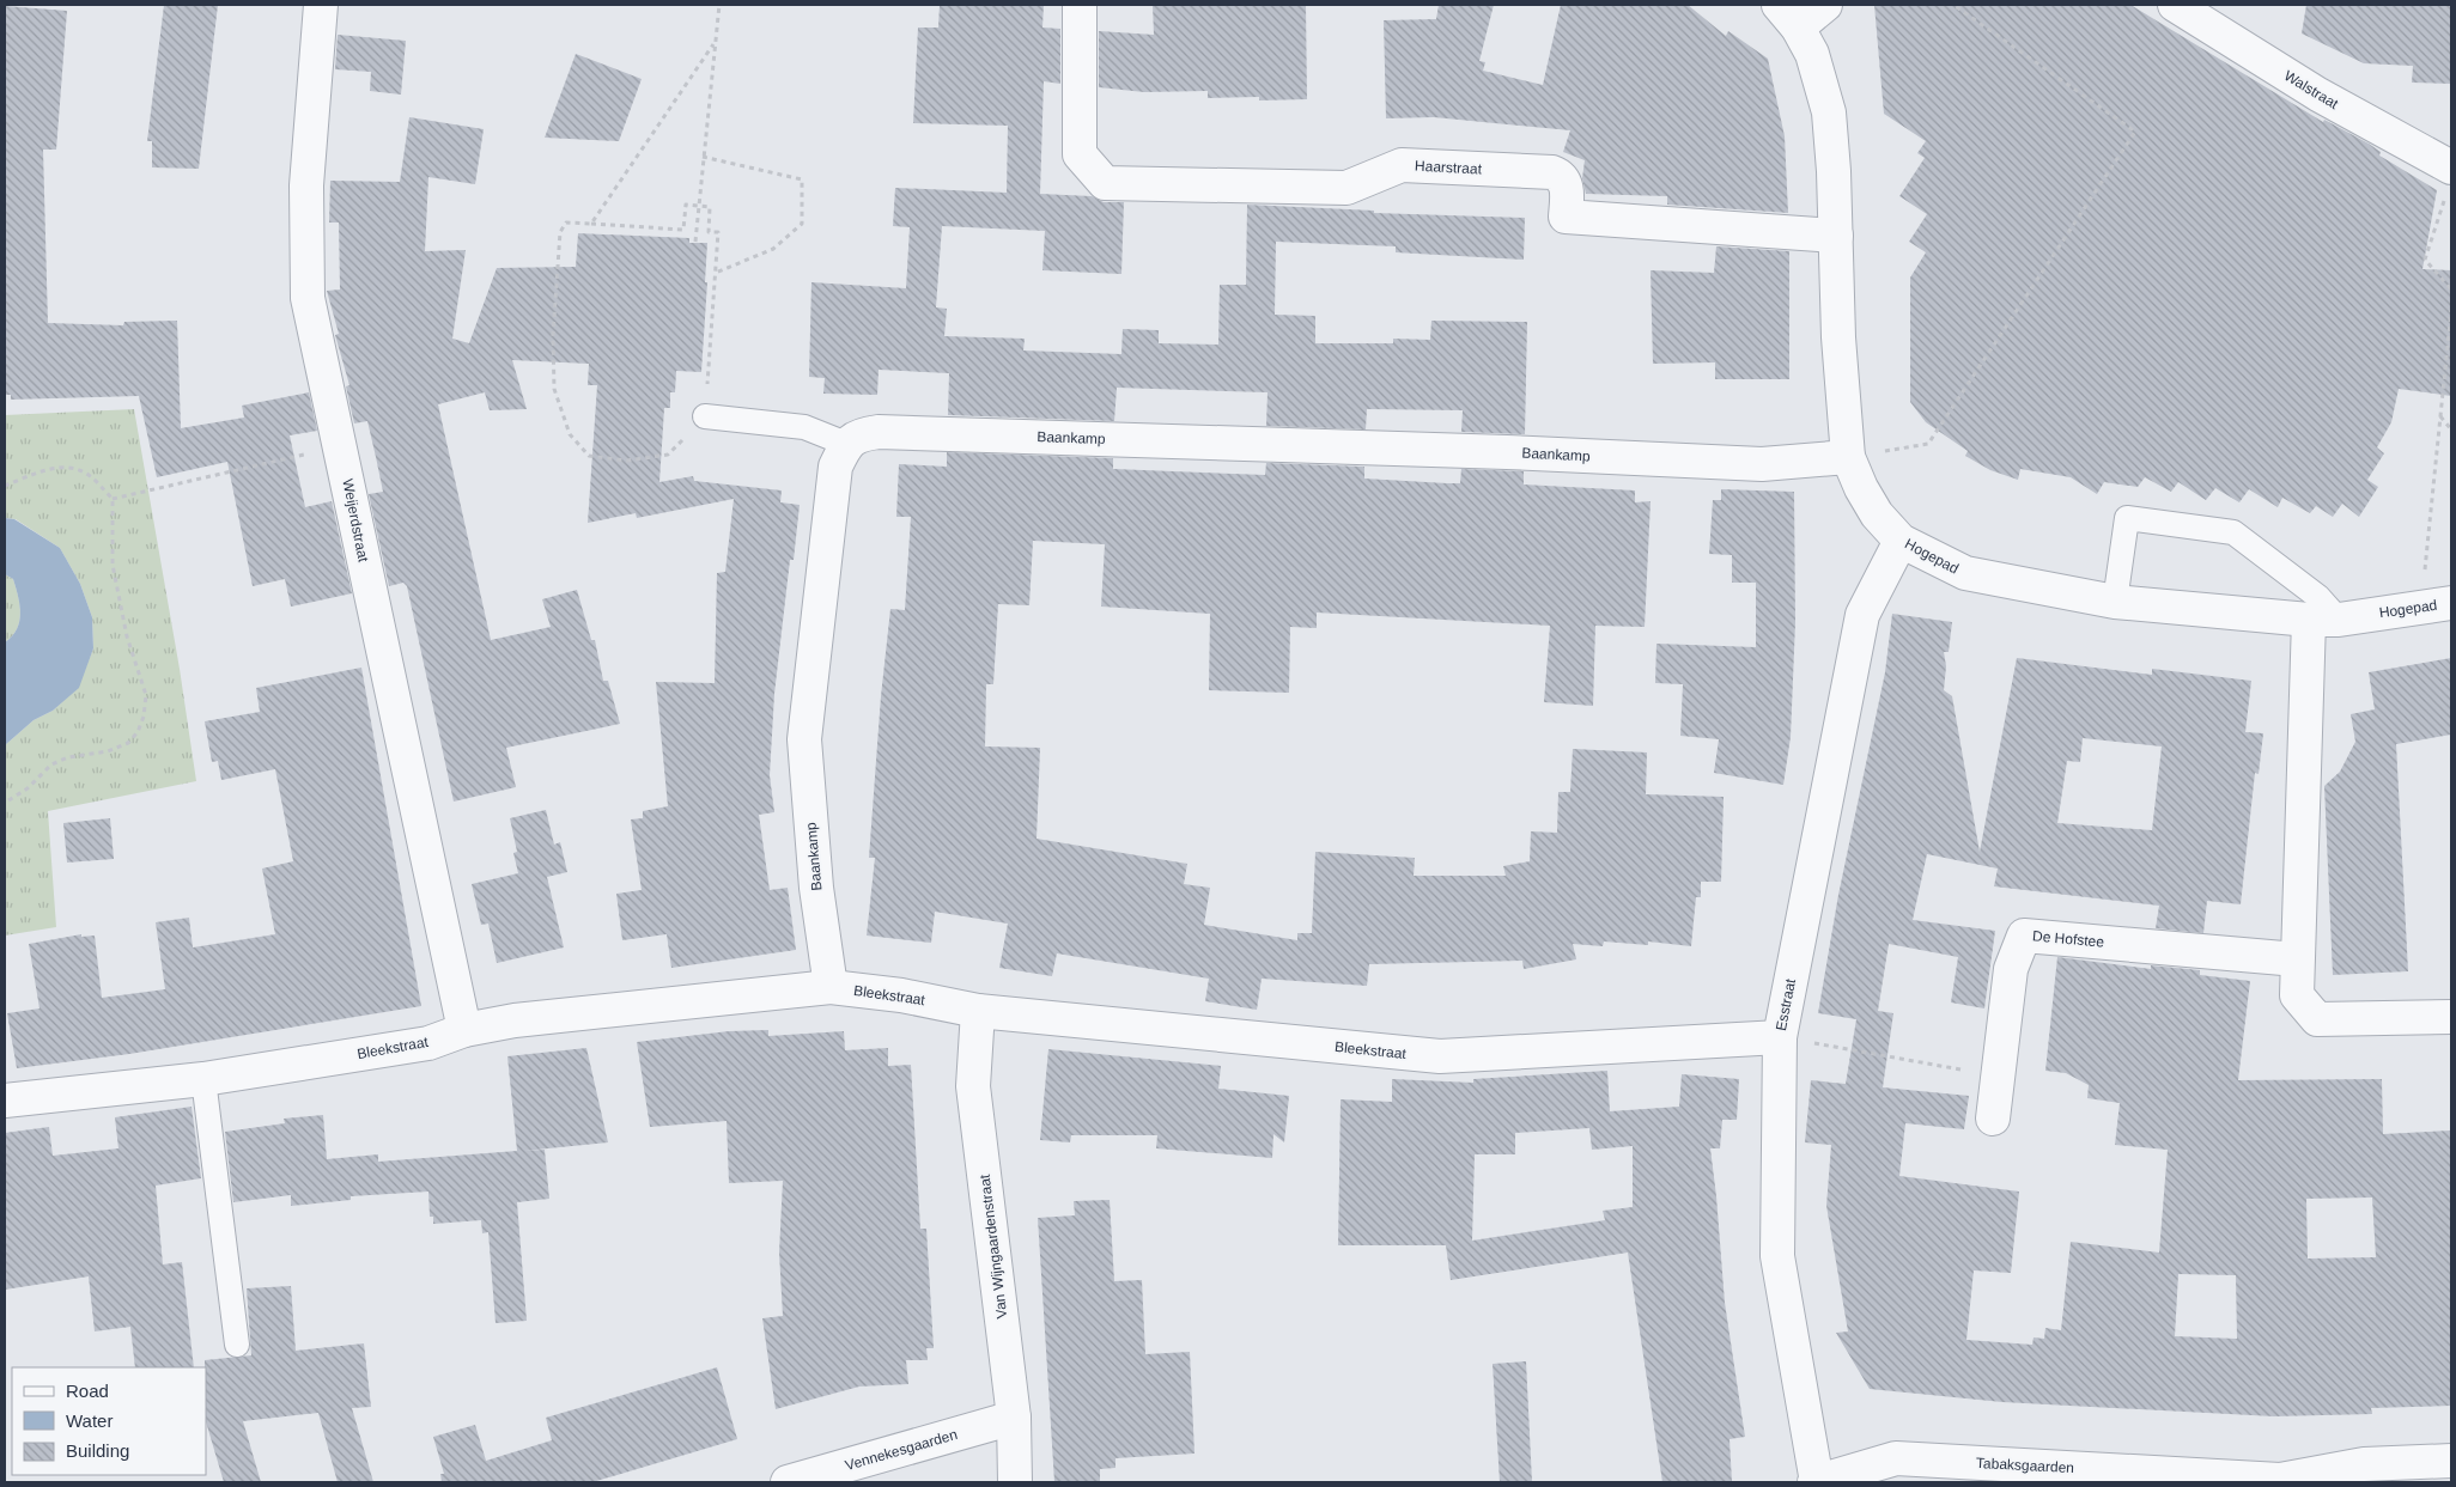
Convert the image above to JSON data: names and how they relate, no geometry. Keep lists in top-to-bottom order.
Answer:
{
  "streets": {
    "street": [
      "Walstraat",
      "Haarstraat",
      "Baankamp",
      "Weijerdstraat",
      "Hogepad",
      "De Hofstee",
      "Bleekstraat",
      "Esstraat",
      "Van Wijngaardenstraat",
      "Vennekesgaarden",
      "Tabaksgaarden"
    ]
  },
  "crossings": [
    ["Haarstraat", "Hogepad"],
    ["Baankamp", "Hogepad"],
    ["Baankamp", "Bleekstraat"],
    ["Weijerdstraat", "Bleekstraat"],
    ["Hogepad", "Esstraat"],
    ["Bleekstraat", "Esstraat"],
    ["Bleekstraat", "Van Wijngaardenstraat"],
    ["Esstraat", "Tabaksgaarden"],
    ["Van Wijngaardenstraat", "Vennekesgaarden"]
  ],
  "legend": ["Road", "Water", "Building"]
}
